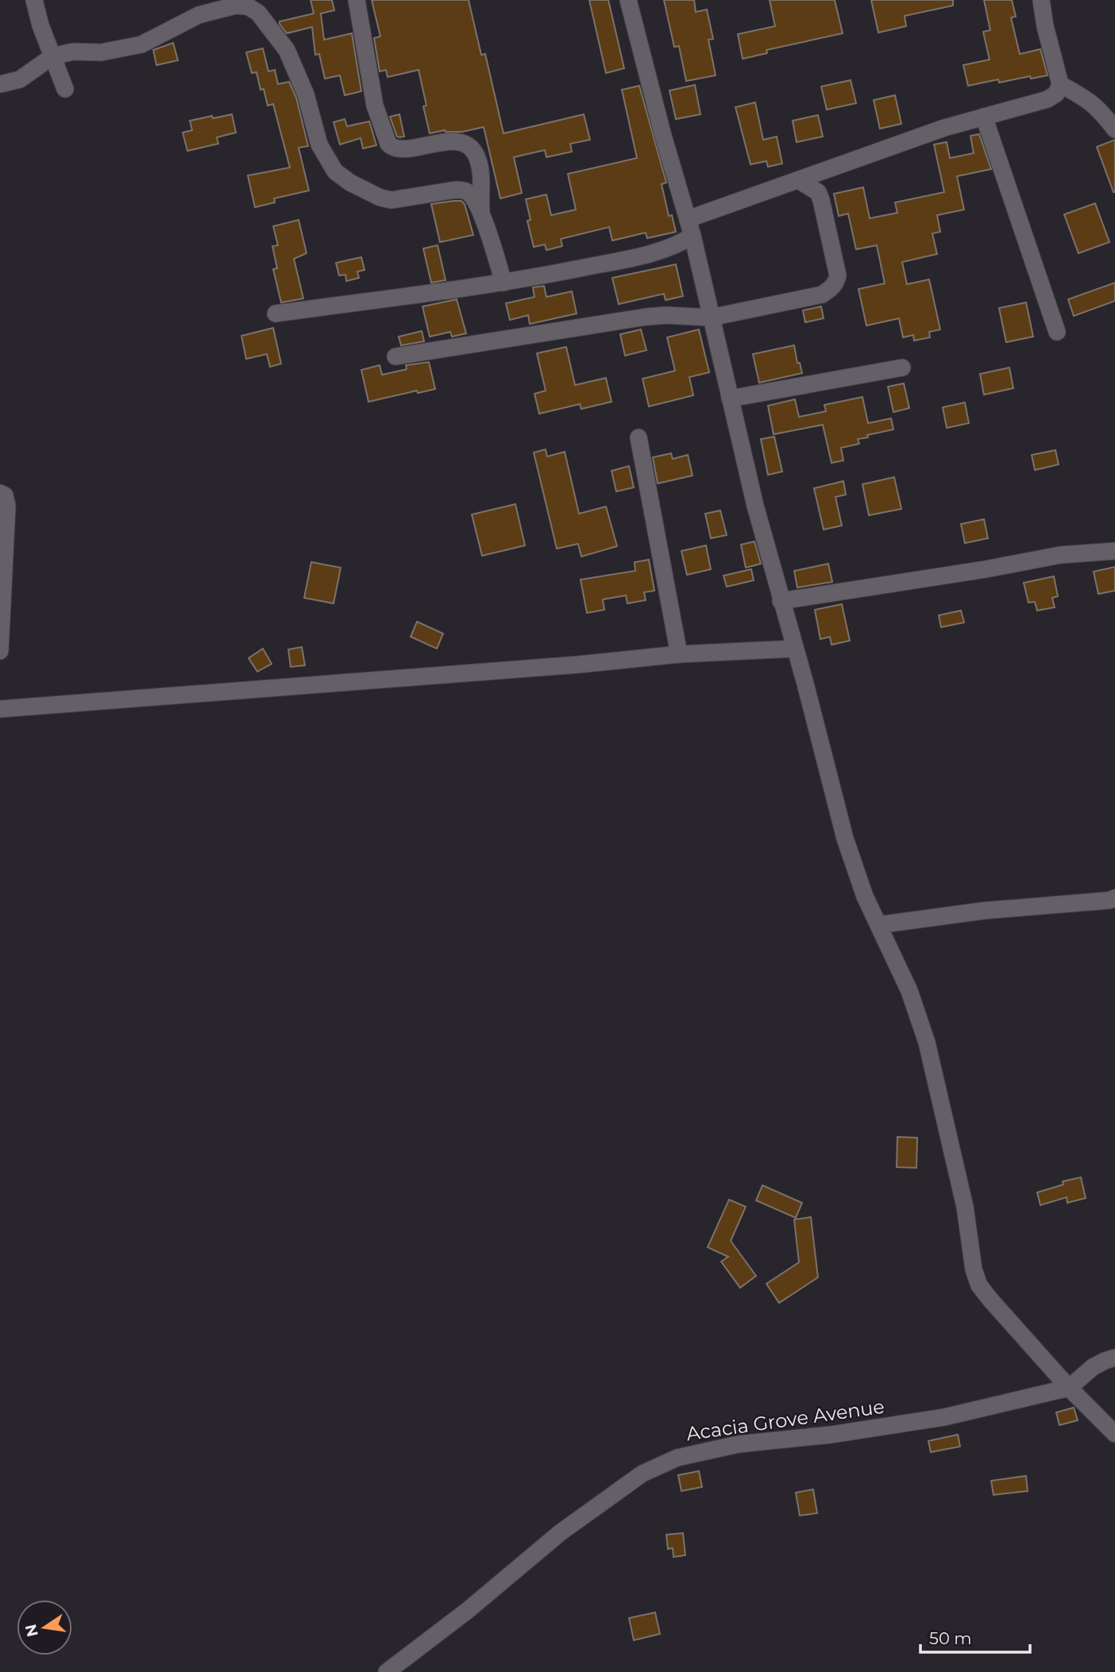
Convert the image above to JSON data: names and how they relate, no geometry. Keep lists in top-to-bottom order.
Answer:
{
  "streets": {
    "street": ["Acacia Grove Avenue"]
  },
  "scale_bar": "50 m",
  "north": "left"
}
